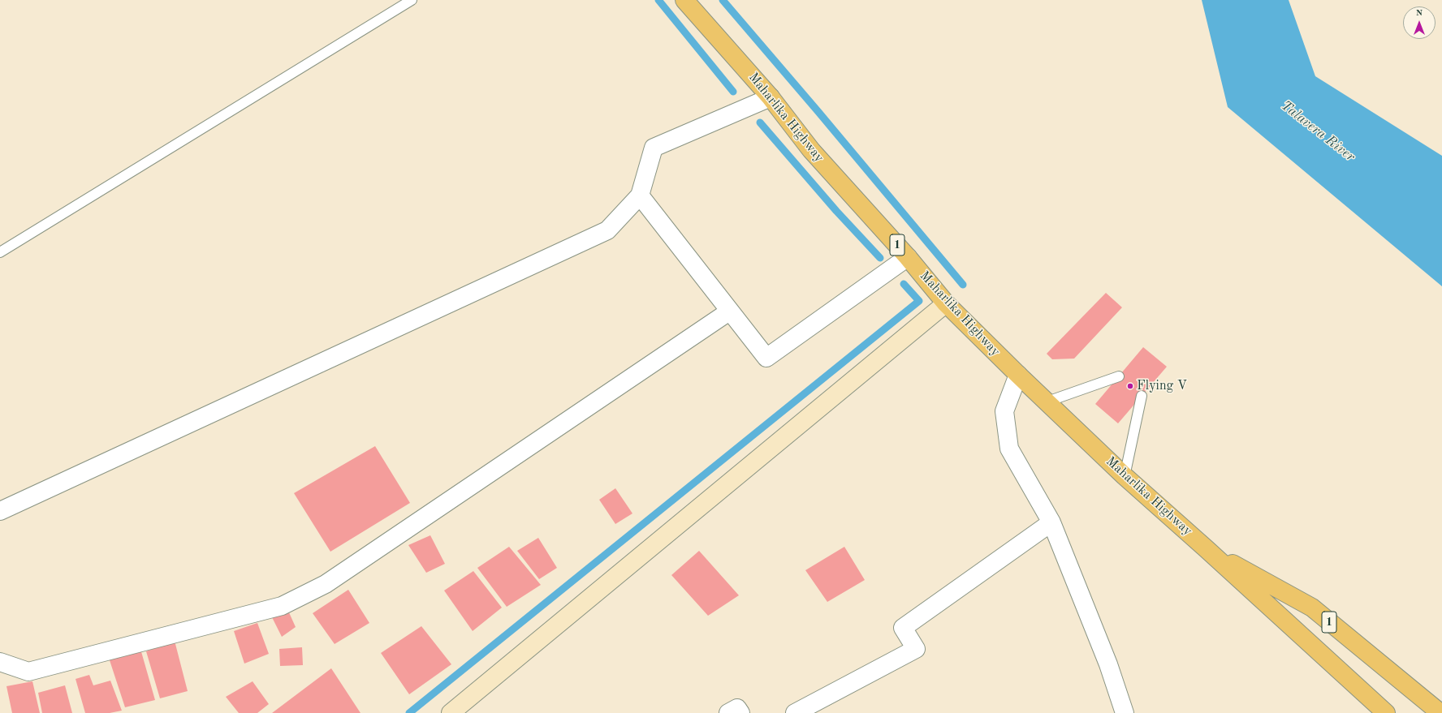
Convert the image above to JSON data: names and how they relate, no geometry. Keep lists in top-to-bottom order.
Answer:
{
  "streets": {
    "highway": ["Maharlika Highway", "1"]
  },
  "water": ["Talavera River"],
  "places": ["Flying V"],
  "north": "top"
}
